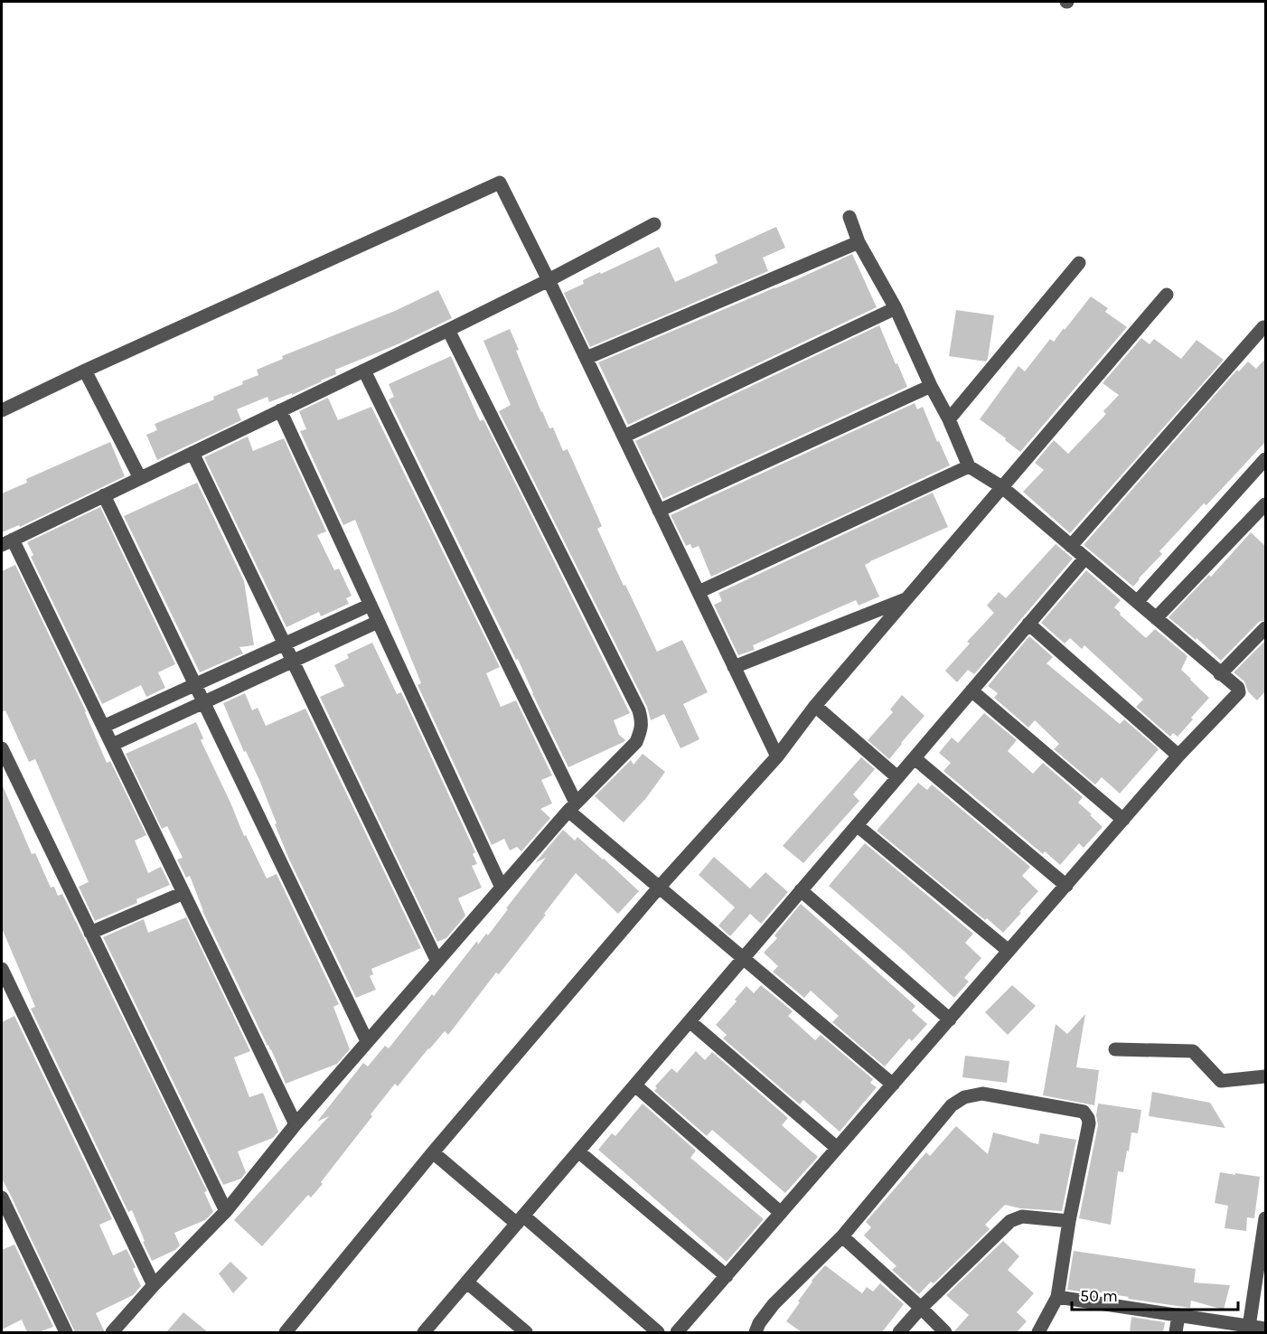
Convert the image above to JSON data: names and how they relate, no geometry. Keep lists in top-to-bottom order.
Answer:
{
  "scale_bar": "50 m"
}
